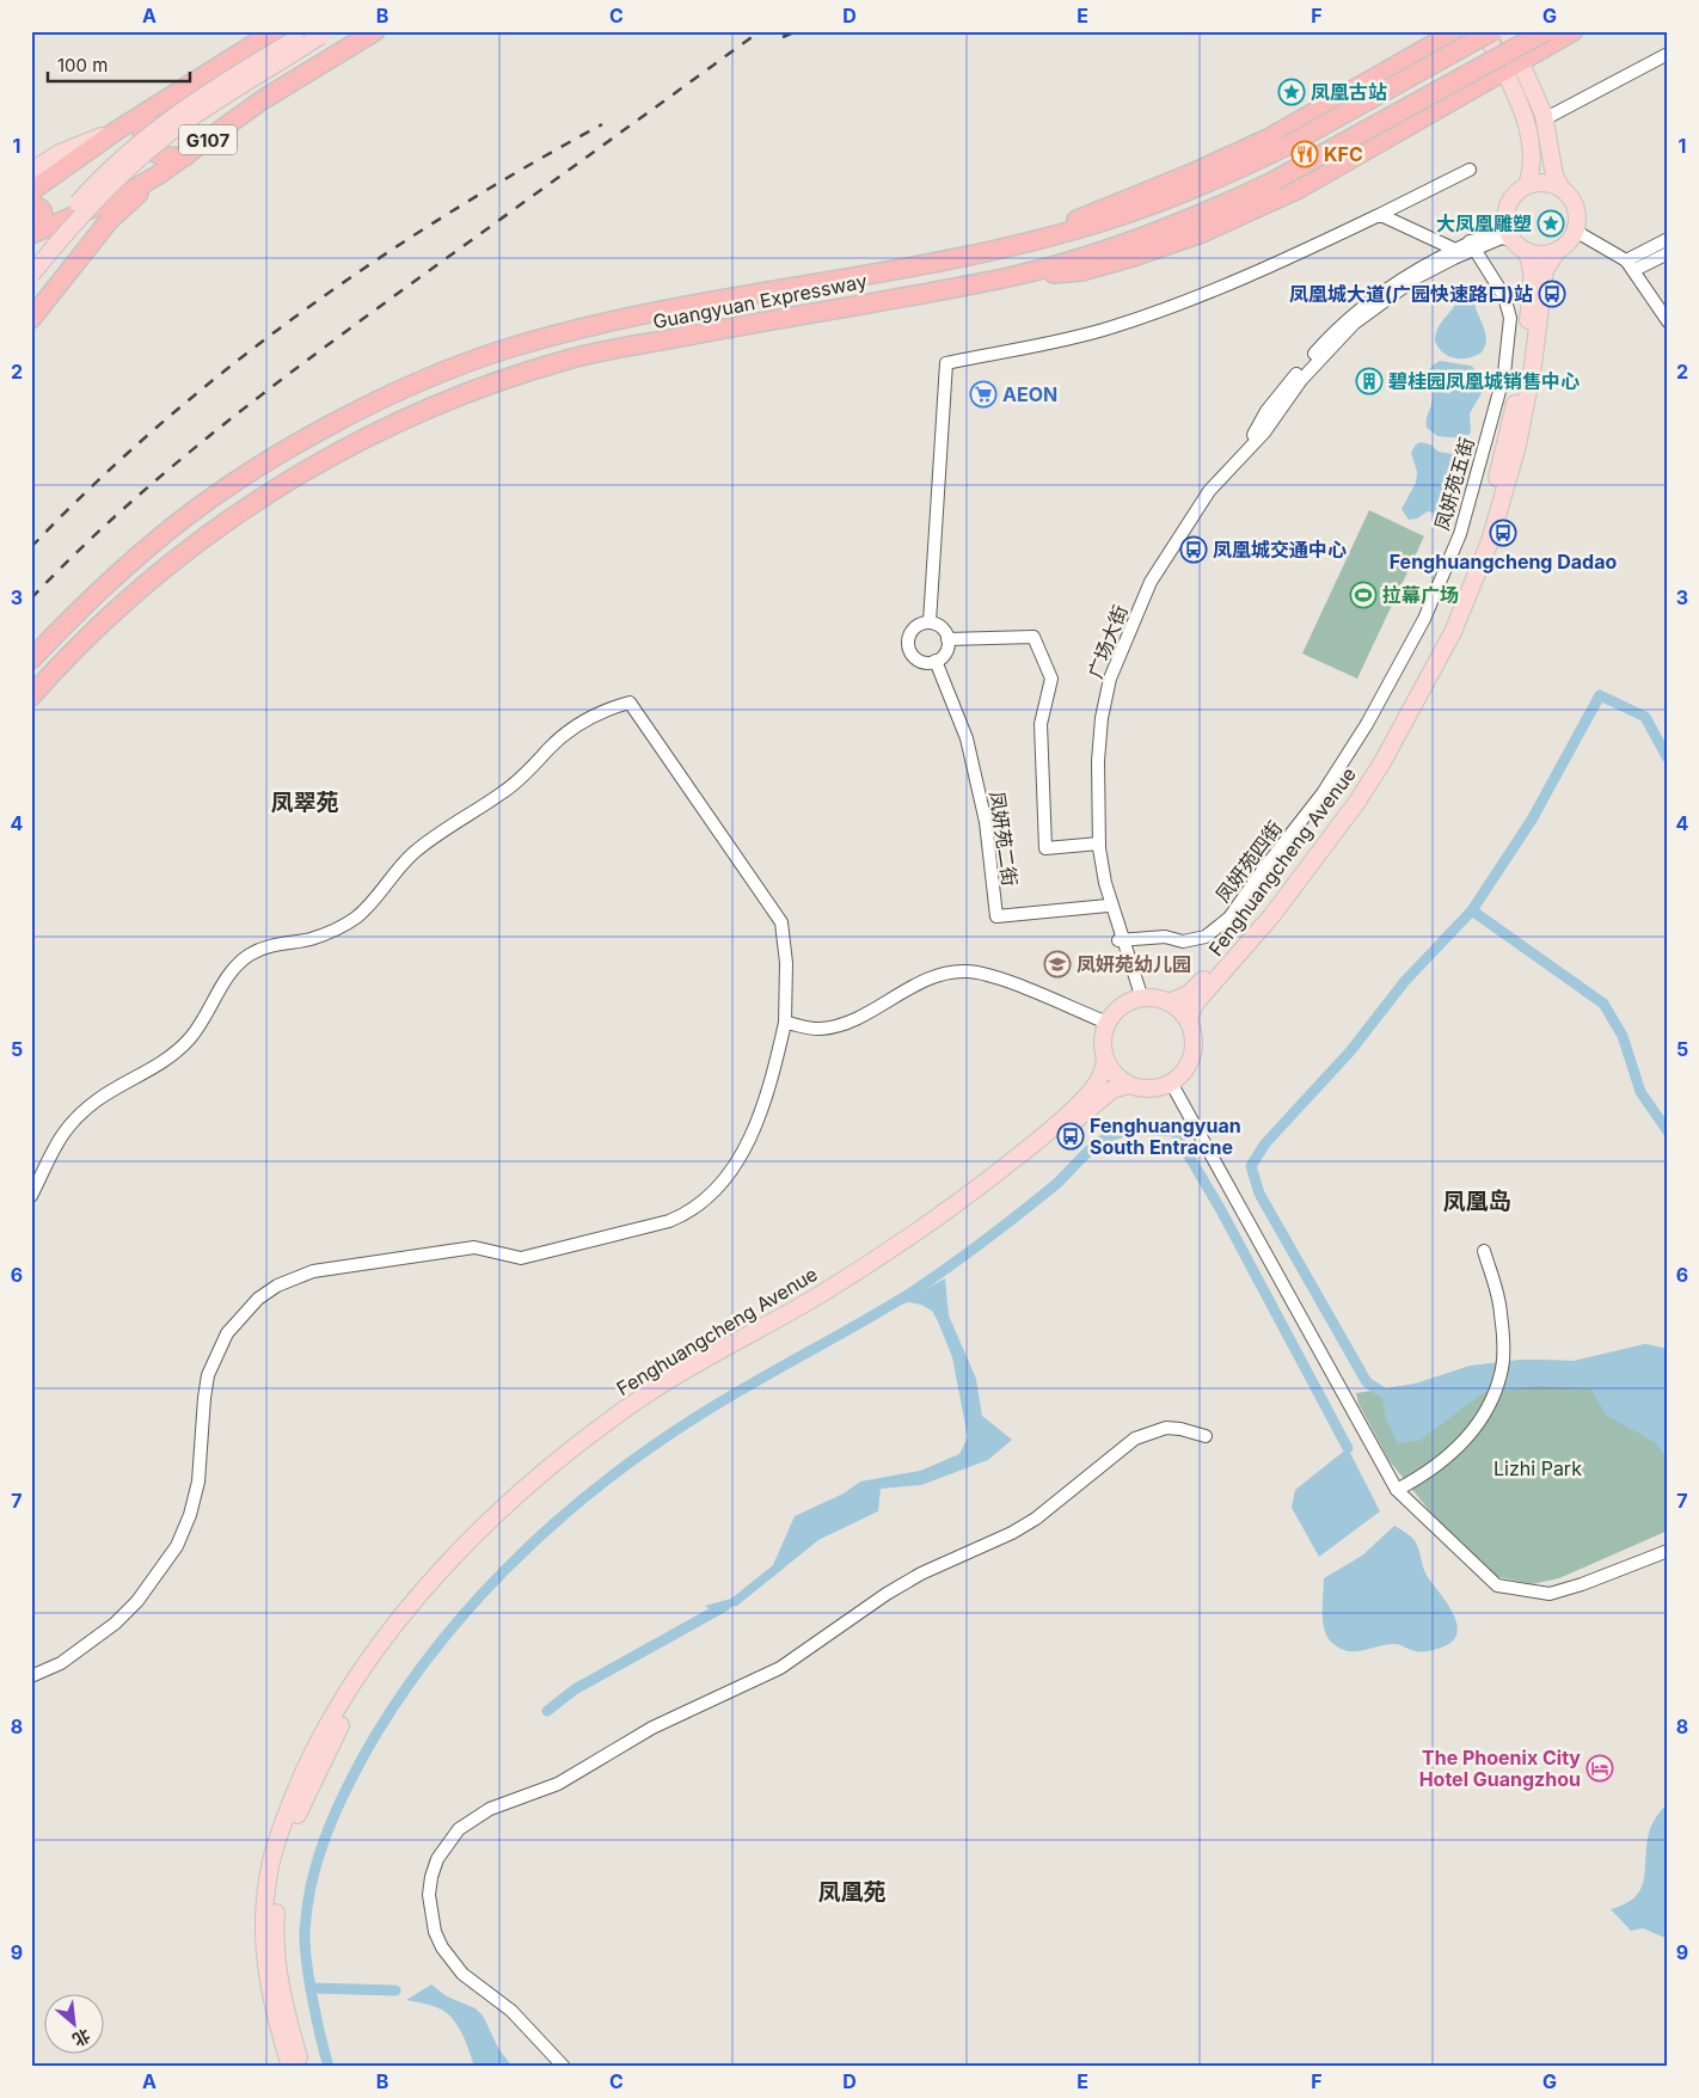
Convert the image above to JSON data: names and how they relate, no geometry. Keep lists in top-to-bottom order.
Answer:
{
  "streets": {
    "highway": ["G107", "Guangyuan Expressway"],
    "main road": ["Fenghuangcheng Avenue"],
    "street": [
      "凤妍苑五街",
      "广场大街",
      "凤妍苑二街",
      "凤妍苑四街"
    ]
  },
  "crossings": [
    ["凤妍苑五街", "广场大街"],
    ["凤妍苑五街", "凤妍苑四街"],
    ["广场大街", "凤妍苑二街"],
    ["广场大街", "凤妍苑四街"],
    ["广场大街", "Fenghuangcheng Avenue"]
  ],
  "districts": ["凤翠苑", "凤凰岛", "凤凰苑"],
  "parks": ["Lizhi Park"],
  "places": {
    "place": ["凤凰古站", "大凤凰雕塑"],
    "restaurant": ["KFC"],
    "bus stop": [
      "凤凰城大道(广园快速路口)站",
      "Fenghuangcheng Dadao",
      "凤凰城交通中心",
      "Fenghuangyuan South Entracne"
    ],
    "building": ["碧桂园凤凰城销售中心"],
    "supermarket": ["AEON"],
    "sports": ["拉幕广场"],
    "school or university": ["凤妍苑幼儿园"],
    "hotel": ["The Phoenix City Hotel Guangzhou"]
  },
  "scale_bar": "100 m",
  "north": "bottom right",
  "grid": {
    "columns": [
      "A",
      "B",
      "C",
      "D",
      "E",
      "F",
      "G"
    ],
    "rows": [
      "1",
      "2",
      "3",
      "4",
      "5",
      "6",
      "7",
      "8",
      "9"
    ]
  }
}
